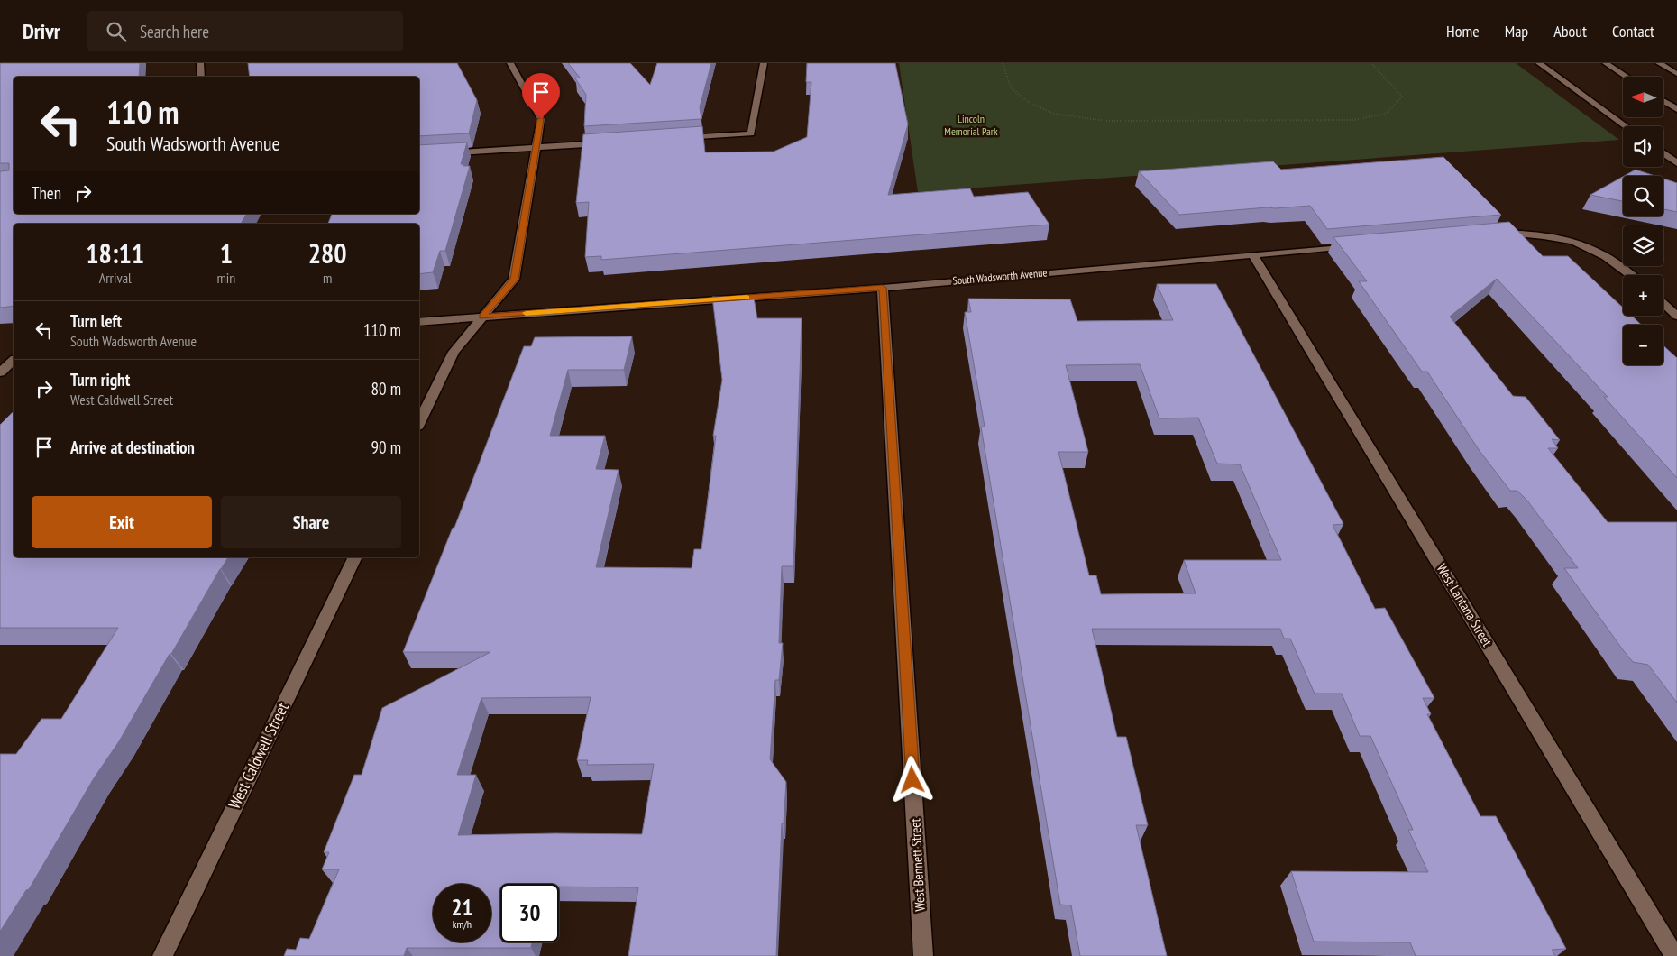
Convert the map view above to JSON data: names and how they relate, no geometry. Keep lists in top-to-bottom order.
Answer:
{
  "streets": {
    "street": [
      "South Wadsworth Avenue",
      "West Lantana Street",
      "West Caldwell Street",
      "West Bennett Street"
    ]
  },
  "crossings": [
    ["South Wadsworth Avenue", "West Lantana Street"],
    ["South Wadsworth Avenue", "West Bennett Street"]
  ],
  "parks": ["Lincoln Memorial Park"],
  "north": "left",
  "page": {
    "header": "Drivr",
    "search": "Search here",
    "nav": [
      "Home",
      "Map",
      "About",
      "Contact"
    ],
    "map_buttons": ["+", "−"],
    "turn": ["110 m", "South Wadsworth Avenue"],
    "then": "Then",
    "eta": [
      "18:11",
      "Arrival",
      "1",
      "min",
      "280",
      "m"
    ],
    "list": [
      {
        "name": "Turn left",
        "note": "South Wadsworth Avenue",
        "value": "110 m"
      },
      {
        "name": "Turn right",
        "note": "West Caldwell Street",
        "value": "80 m"
      },
      {
        "name": "Arrive at destination",
        "value": "90 m"
      }
    ],
    "buttons": ["Exit", "Share"],
    "speed": "21 km/h",
    "limit": "30"
  }
}
